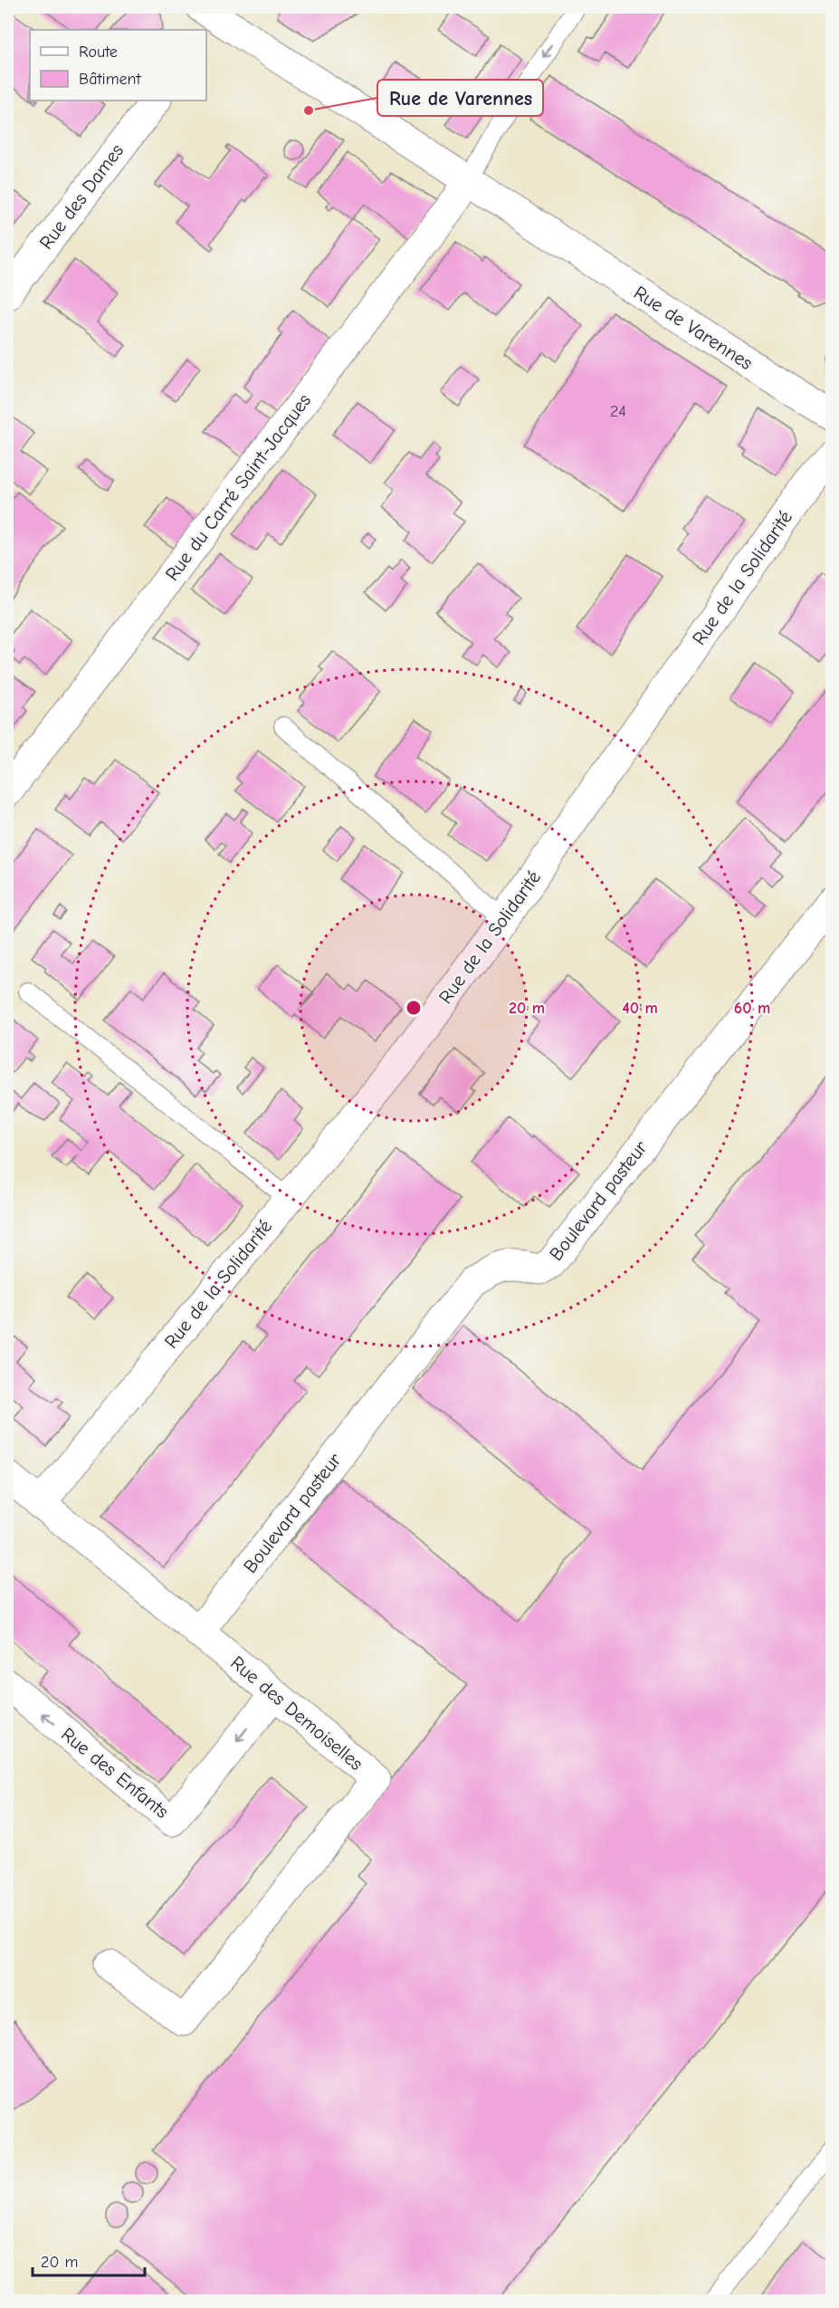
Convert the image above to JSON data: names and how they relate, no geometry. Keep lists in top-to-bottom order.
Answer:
{
  "streets": {
    "street": [
      "Rue des Dames",
      "Rue de Varennes",
      "Rue du Carré Saint-Jacques",
      "Rue de la Solidarité",
      "Boulevard pasteur",
      "Rue des Demoiselles",
      "Rue des Enfants"
    ]
  },
  "crossings": [
    ["Rue de Varennes", "Rue du Carré Saint-Jacques"],
    ["Rue de la Solidarité", "Rue des Demoiselles"],
    ["Boulevard pasteur", "Rue des Demoiselles"],
    ["Rue des Demoiselles", "Rue des Enfants"]
  ],
  "places": ["Rue de Varennes"],
  "house_numbers": ["24"],
  "legend": ["Route", "Bâtiment"],
  "scale_bar": "20 m",
  "rings": ["20 m", "40 m", "60 m"]
}
